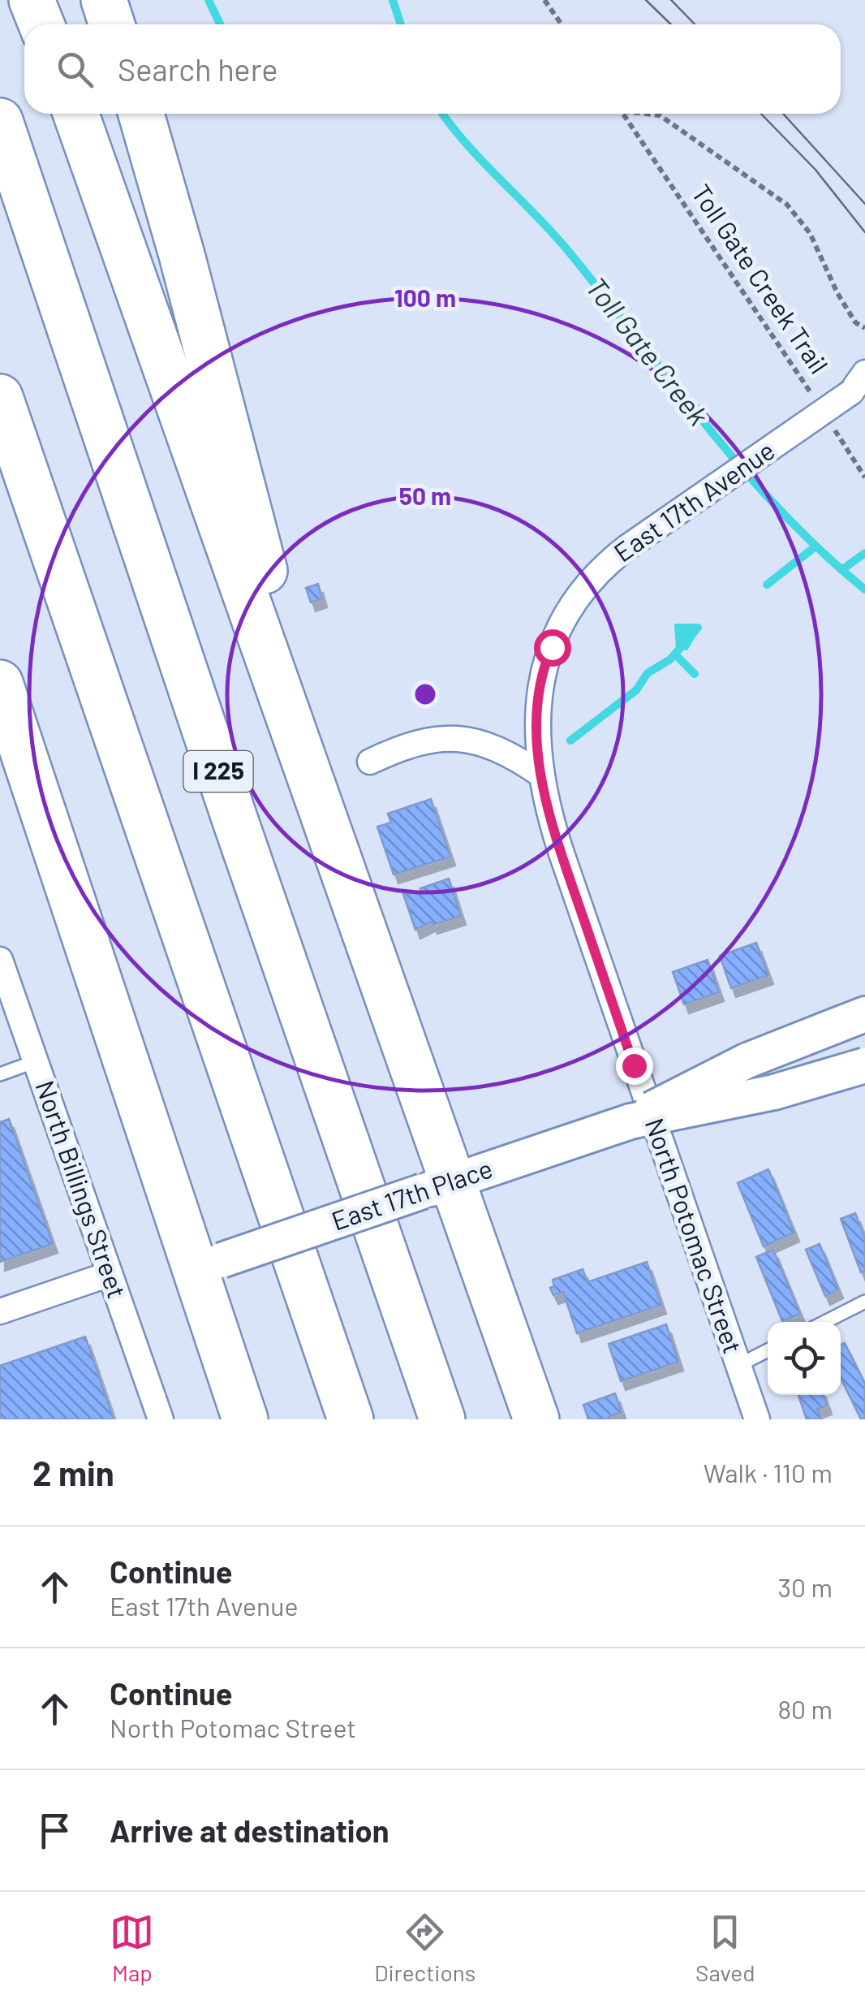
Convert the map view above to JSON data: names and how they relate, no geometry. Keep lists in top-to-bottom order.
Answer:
{
  "streets": {
    "highway": ["I 225"],
    "main road": ["East 17th Place"],
    "street": ["East 17th Avenue", "North Billings Street", "North Potomac Street"],
    "path": ["Toll Gate Creek Trail"]
  },
  "crossings": [
    ["East 17th Avenue", "North Potomac Street"]
  ],
  "water": ["Toll Gate Creek"],
  "page": {
    "search": "Search here",
    "heading": ["2 min", "Walk · 110 m"],
    "list": [
      ["Continue", "East 17th Avenue", "30 m"],
      ["Continue", "North Potomac Street", "80 m"],
      "Arrive at destination"
    ],
    "nav": ["Map", "Directions", "Saved"]
  },
  "rings": ["100 m", "50 m"]
}
